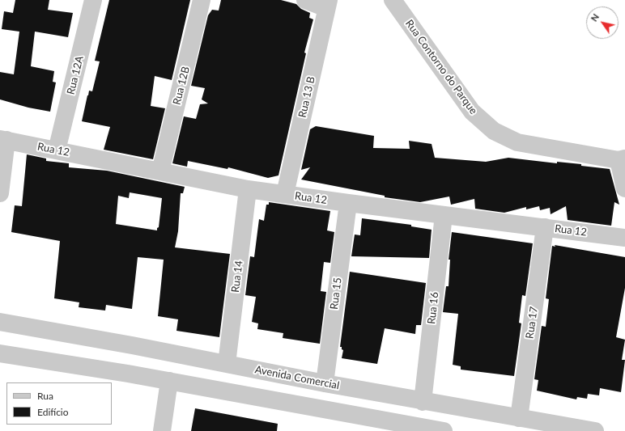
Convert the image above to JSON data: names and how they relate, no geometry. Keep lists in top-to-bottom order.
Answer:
{
  "streets": {
    "street": [
      "Rua Contorno do Parque",
      "Rua 12A",
      "Rua 12B",
      "Rua 13 B",
      "Rua 12",
      "Rua 14",
      "Rua 15",
      "Rua 16",
      "Rua 17",
      "Avenida Comercial"
    ]
  },
  "crossings": [
    ["Rua 12A", "Rua 12"],
    ["Rua 12B", "Rua 12"],
    ["Rua 13 B", "Rua 12"],
    ["Rua 12", "Rua 14"],
    ["Rua 12", "Rua 15"],
    ["Rua 12", "Rua 16"],
    ["Rua 12", "Rua 17"],
    ["Rua 14", "Avenida Comercial"],
    ["Rua 15", "Avenida Comercial"],
    ["Rua 16", "Avenida Comercial"],
    ["Rua 17", "Avenida Comercial"]
  ],
  "legend": ["Rua", "Edifício"],
  "north": "top left"
}
